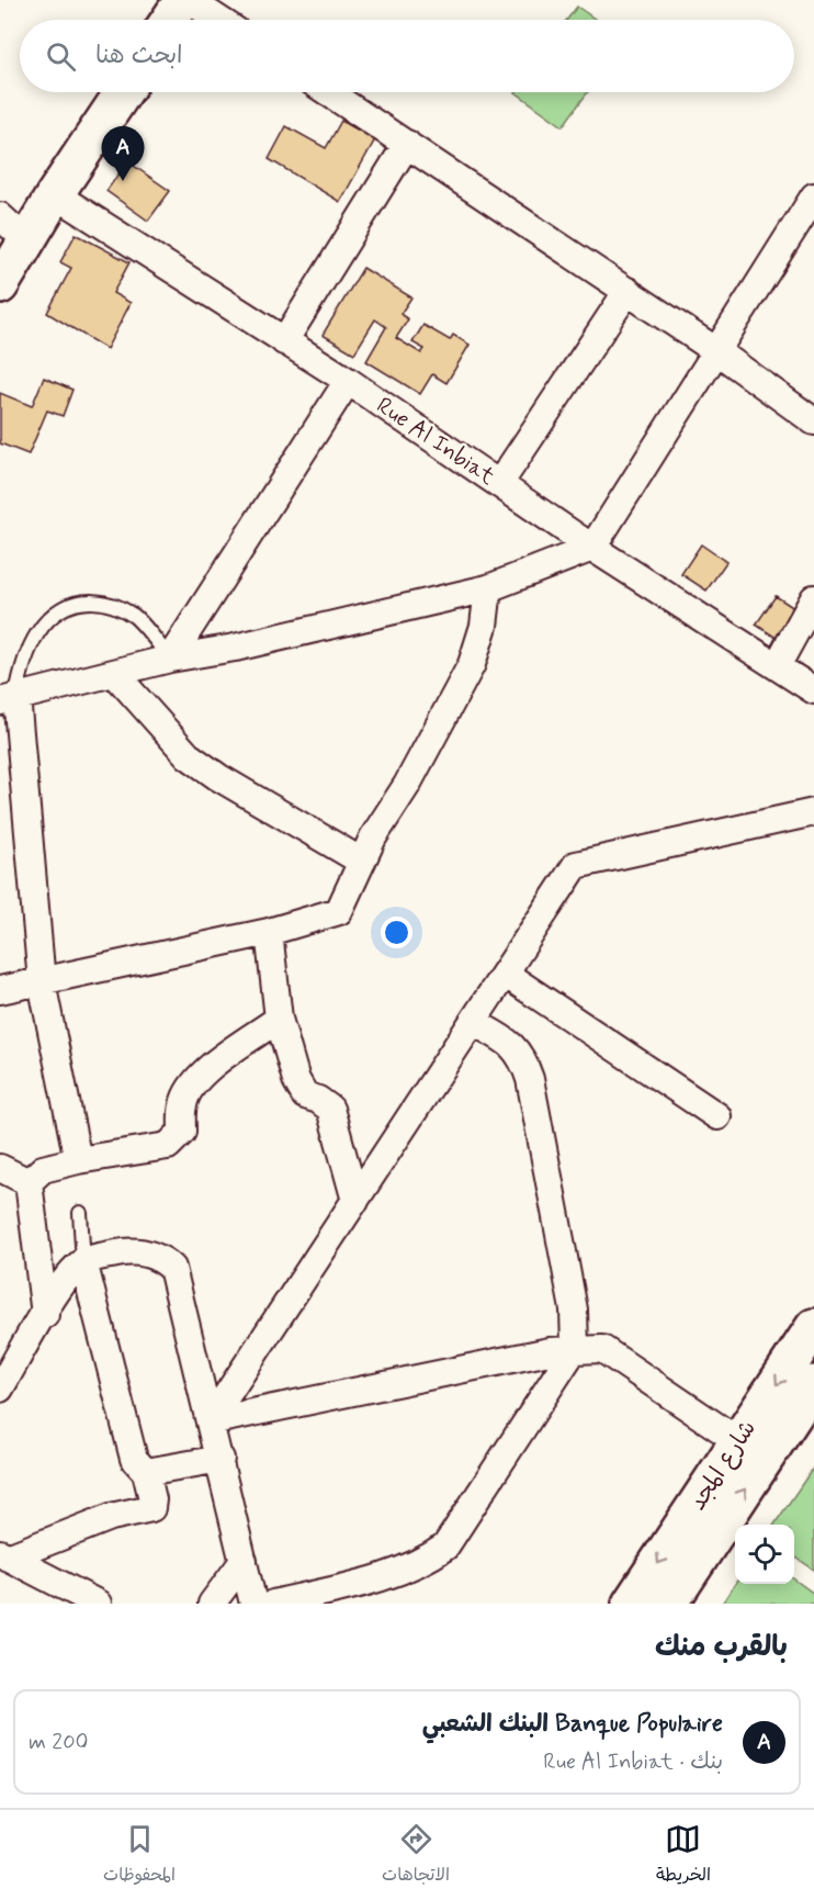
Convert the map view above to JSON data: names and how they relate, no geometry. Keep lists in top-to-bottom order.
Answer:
{
  "streets": {
    "main road": ["شارع المجد"],
    "street": ["Rue Al Inbiat"]
  },
  "page": {
    "search": "ابحث هنا",
    "pins": "A",
    "heading": "بالقرب منك",
    "list": [
      {
        "mark": "A",
        "name": "Banque Populaire البنك الشعبي",
        "note": "بنك · Rue Al Inbiat",
        "value": "200 m"
      }
    ],
    "nav": ["الخريطة", "الاتجاهات", "المحفوظات"]
  }
}
